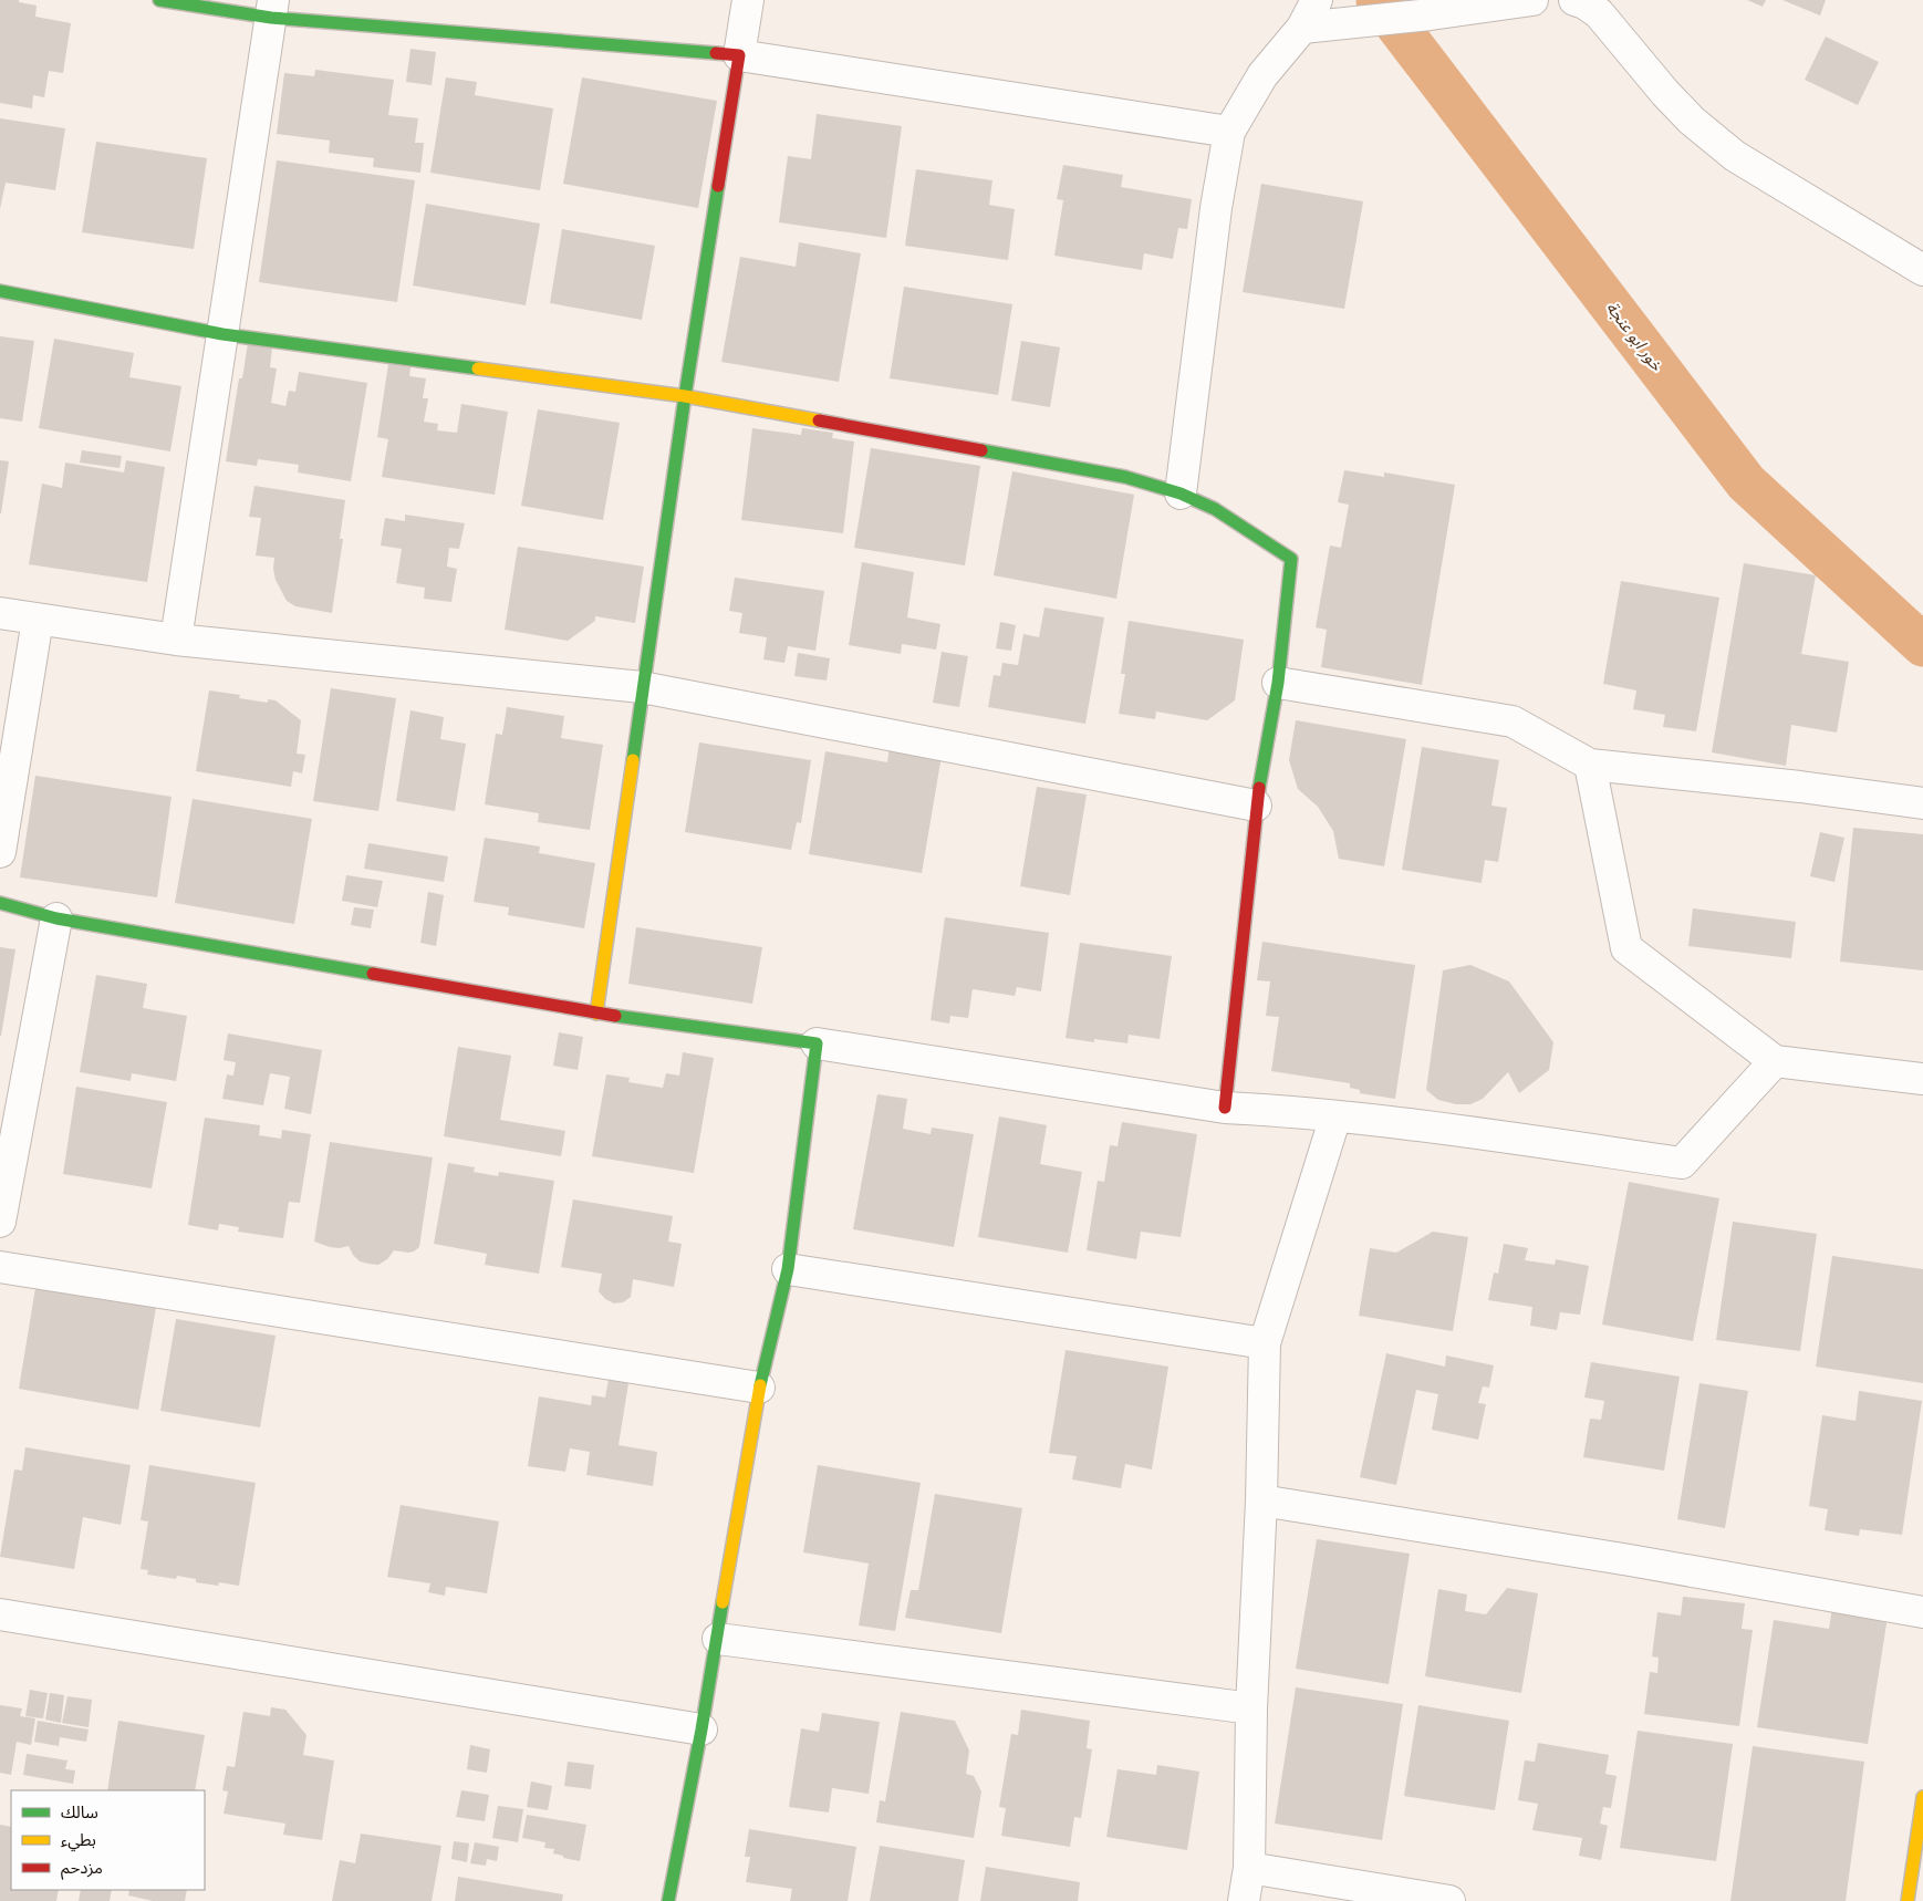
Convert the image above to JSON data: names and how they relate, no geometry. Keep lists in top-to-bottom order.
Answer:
{
  "water": ["خور ابو عنجة"],
  "legend": ["سالك", "بطيء", "مزدحم"]
}
